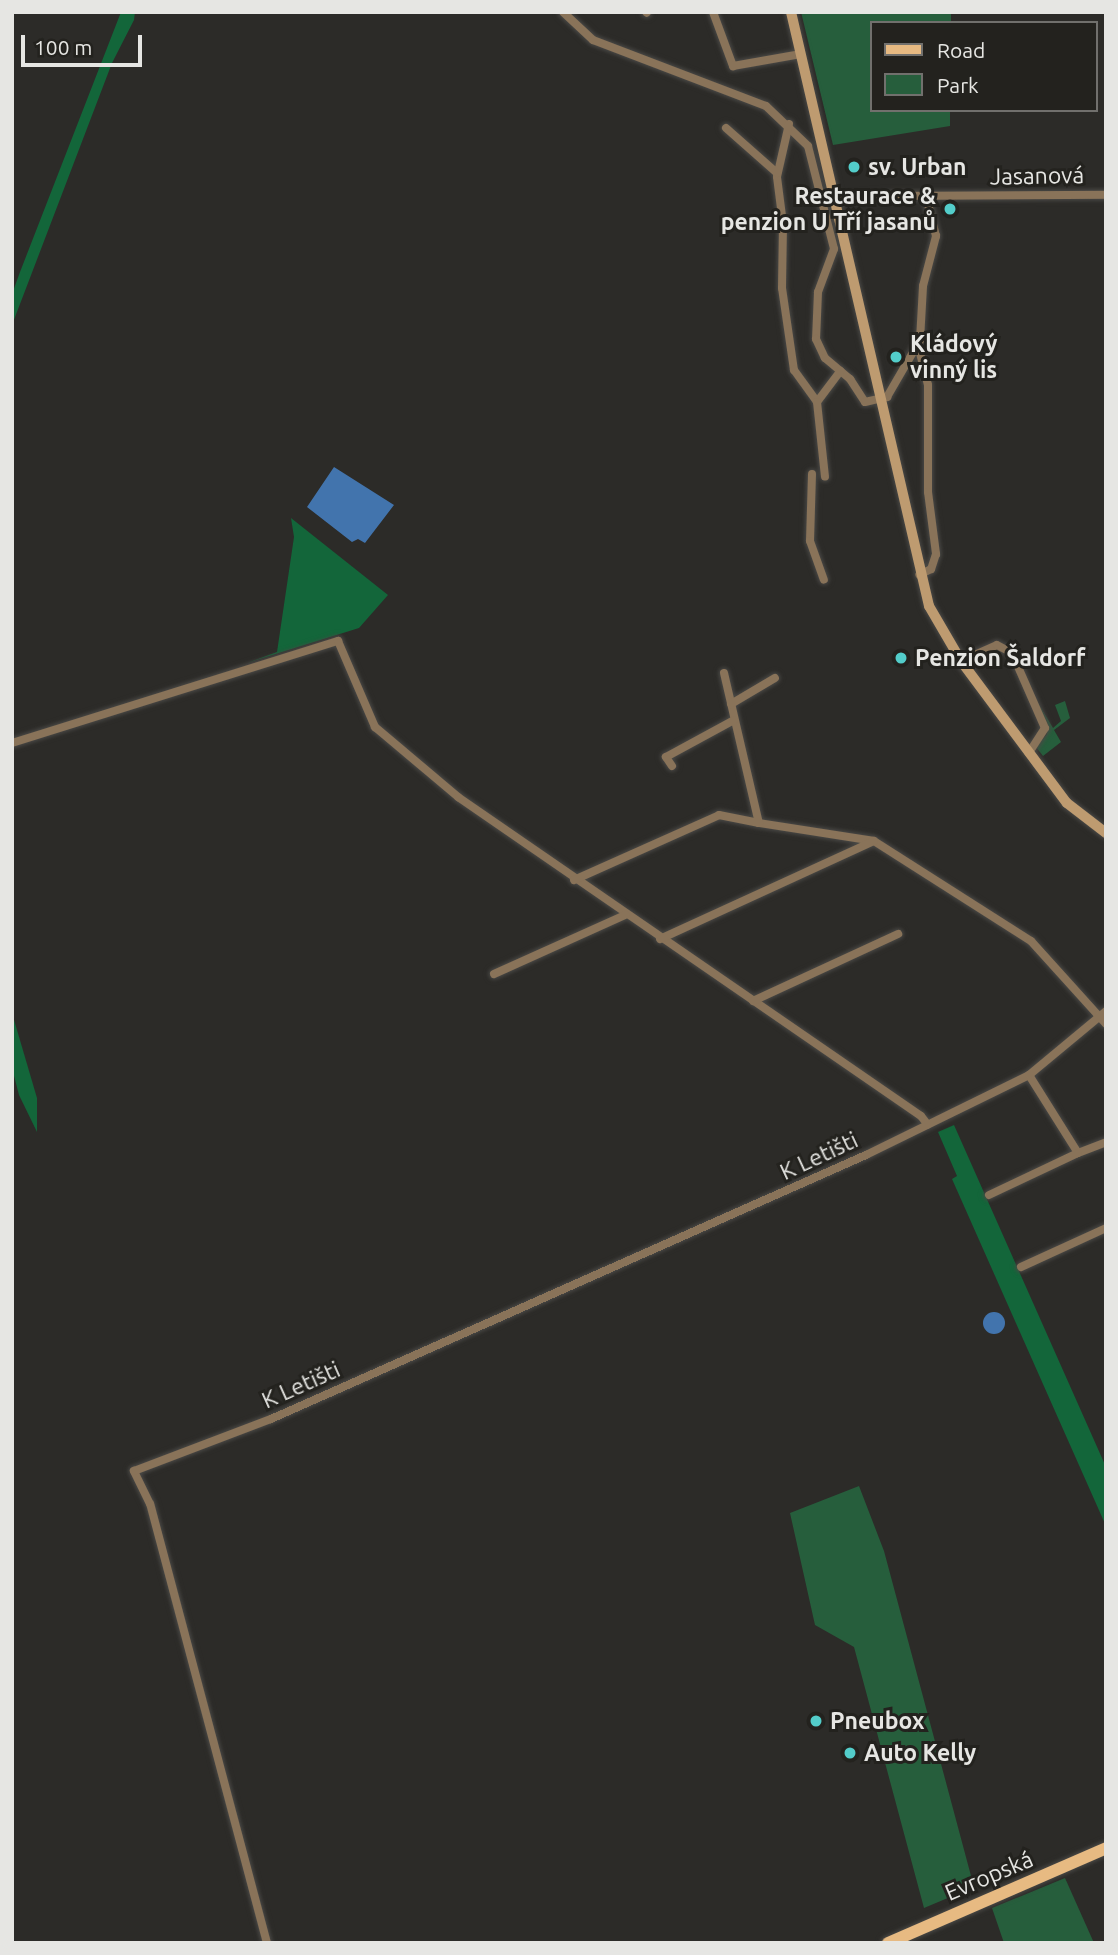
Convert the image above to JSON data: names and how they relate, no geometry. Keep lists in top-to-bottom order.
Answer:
{
  "streets": {
    "main road": ["Evropská"],
    "street": ["Jasanová", "K Letišti"]
  },
  "places": [
    "sv. Urban",
    "Restaurace & penzion U Tří jasanů",
    "Kládový vinný lis",
    "Penzion Šaldorf",
    "Pneubox",
    "Auto Kelly"
  ],
  "legend": ["Road", "Park"],
  "scale_bar": "100 m"
}
